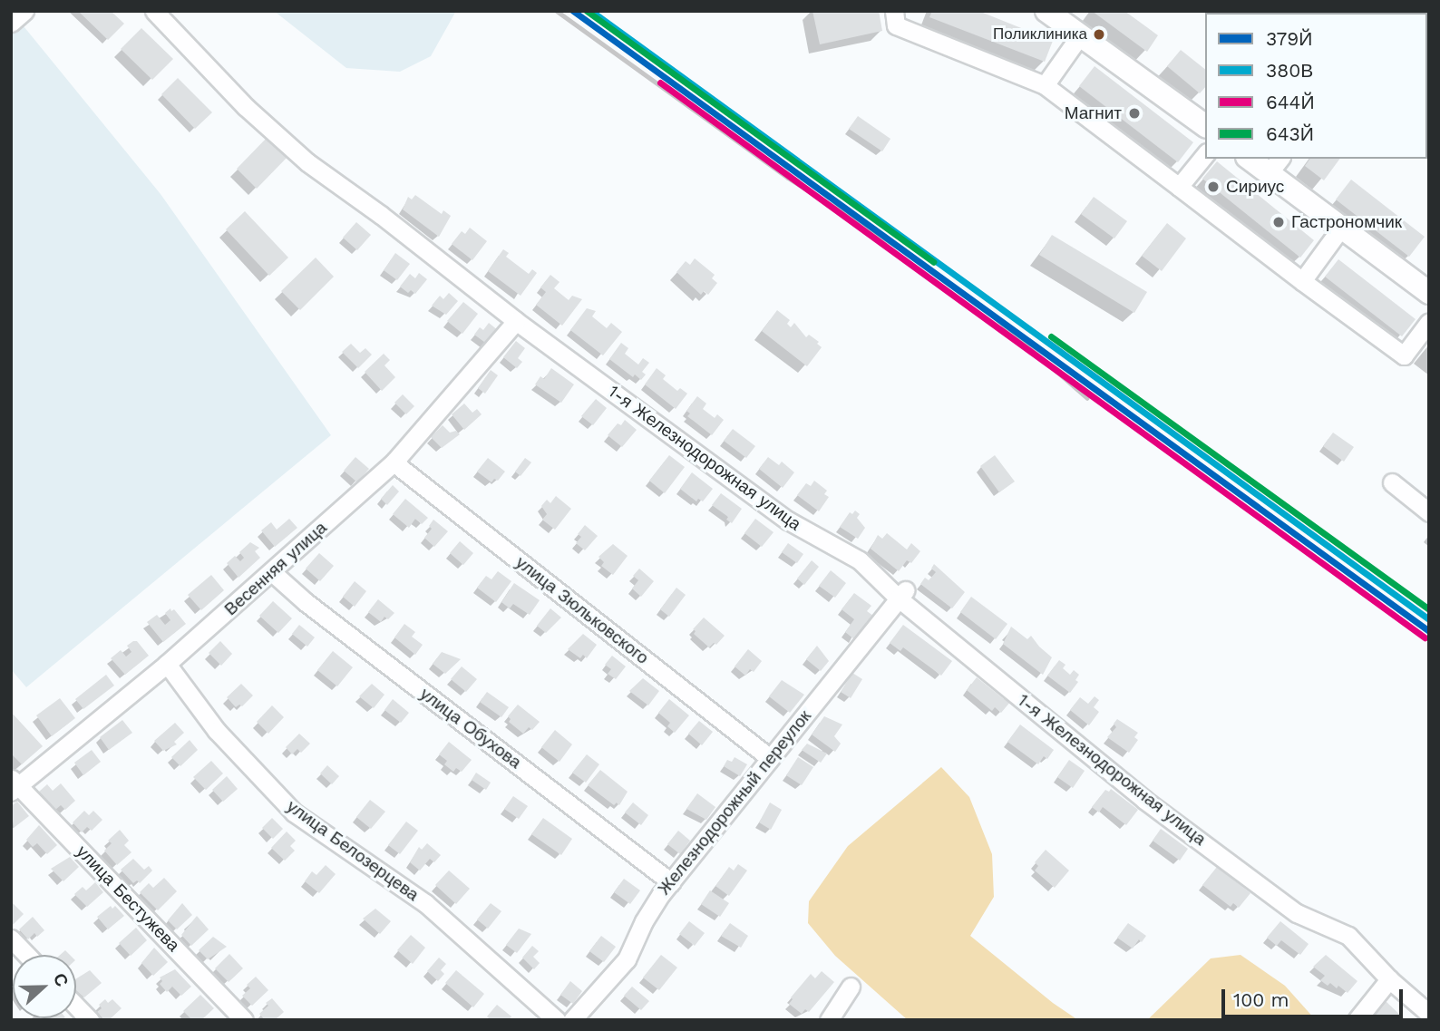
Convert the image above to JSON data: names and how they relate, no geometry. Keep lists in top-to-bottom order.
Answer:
{
  "streets": {
    "street": [
      "1-я Железнодорожная улица",
      "Весенняя улица",
      "улица Зюльковского",
      "улица Обухова",
      "Железнодорожный переулок",
      "улица Белозерцева",
      "улица Бестужева"
    ]
  },
  "crossings": [
    ["1-я Железнодорожная улица", "Весенняя улица"],
    ["1-я Железнодорожная улица", "Железнодорожный переулок"],
    ["Весенняя улица", "улица Зюльковского"],
    ["Весенняя улица", "улица Обухова"],
    ["Весенняя улица", "улица Белозерцева"],
    ["Весенняя улица", "улица Бестужева"],
    ["улица Зюльковского", "Железнодорожный переулок"],
    ["улица Обухова", "Железнодорожный переулок"]
  ],
  "places": [
    "Поликлиника",
    "Магнит",
    "Сириус",
    "Гастрономчик"
  ],
  "lines": [
    "transit line 379Й",
    "transit line 380В",
    "transit line 643Й",
    "transit line 644Й"
  ],
  "legend": [
    "379Й",
    "380В",
    "644Й",
    "643Й"
  ],
  "scale_bar": "100 m",
  "north": "right"
}
